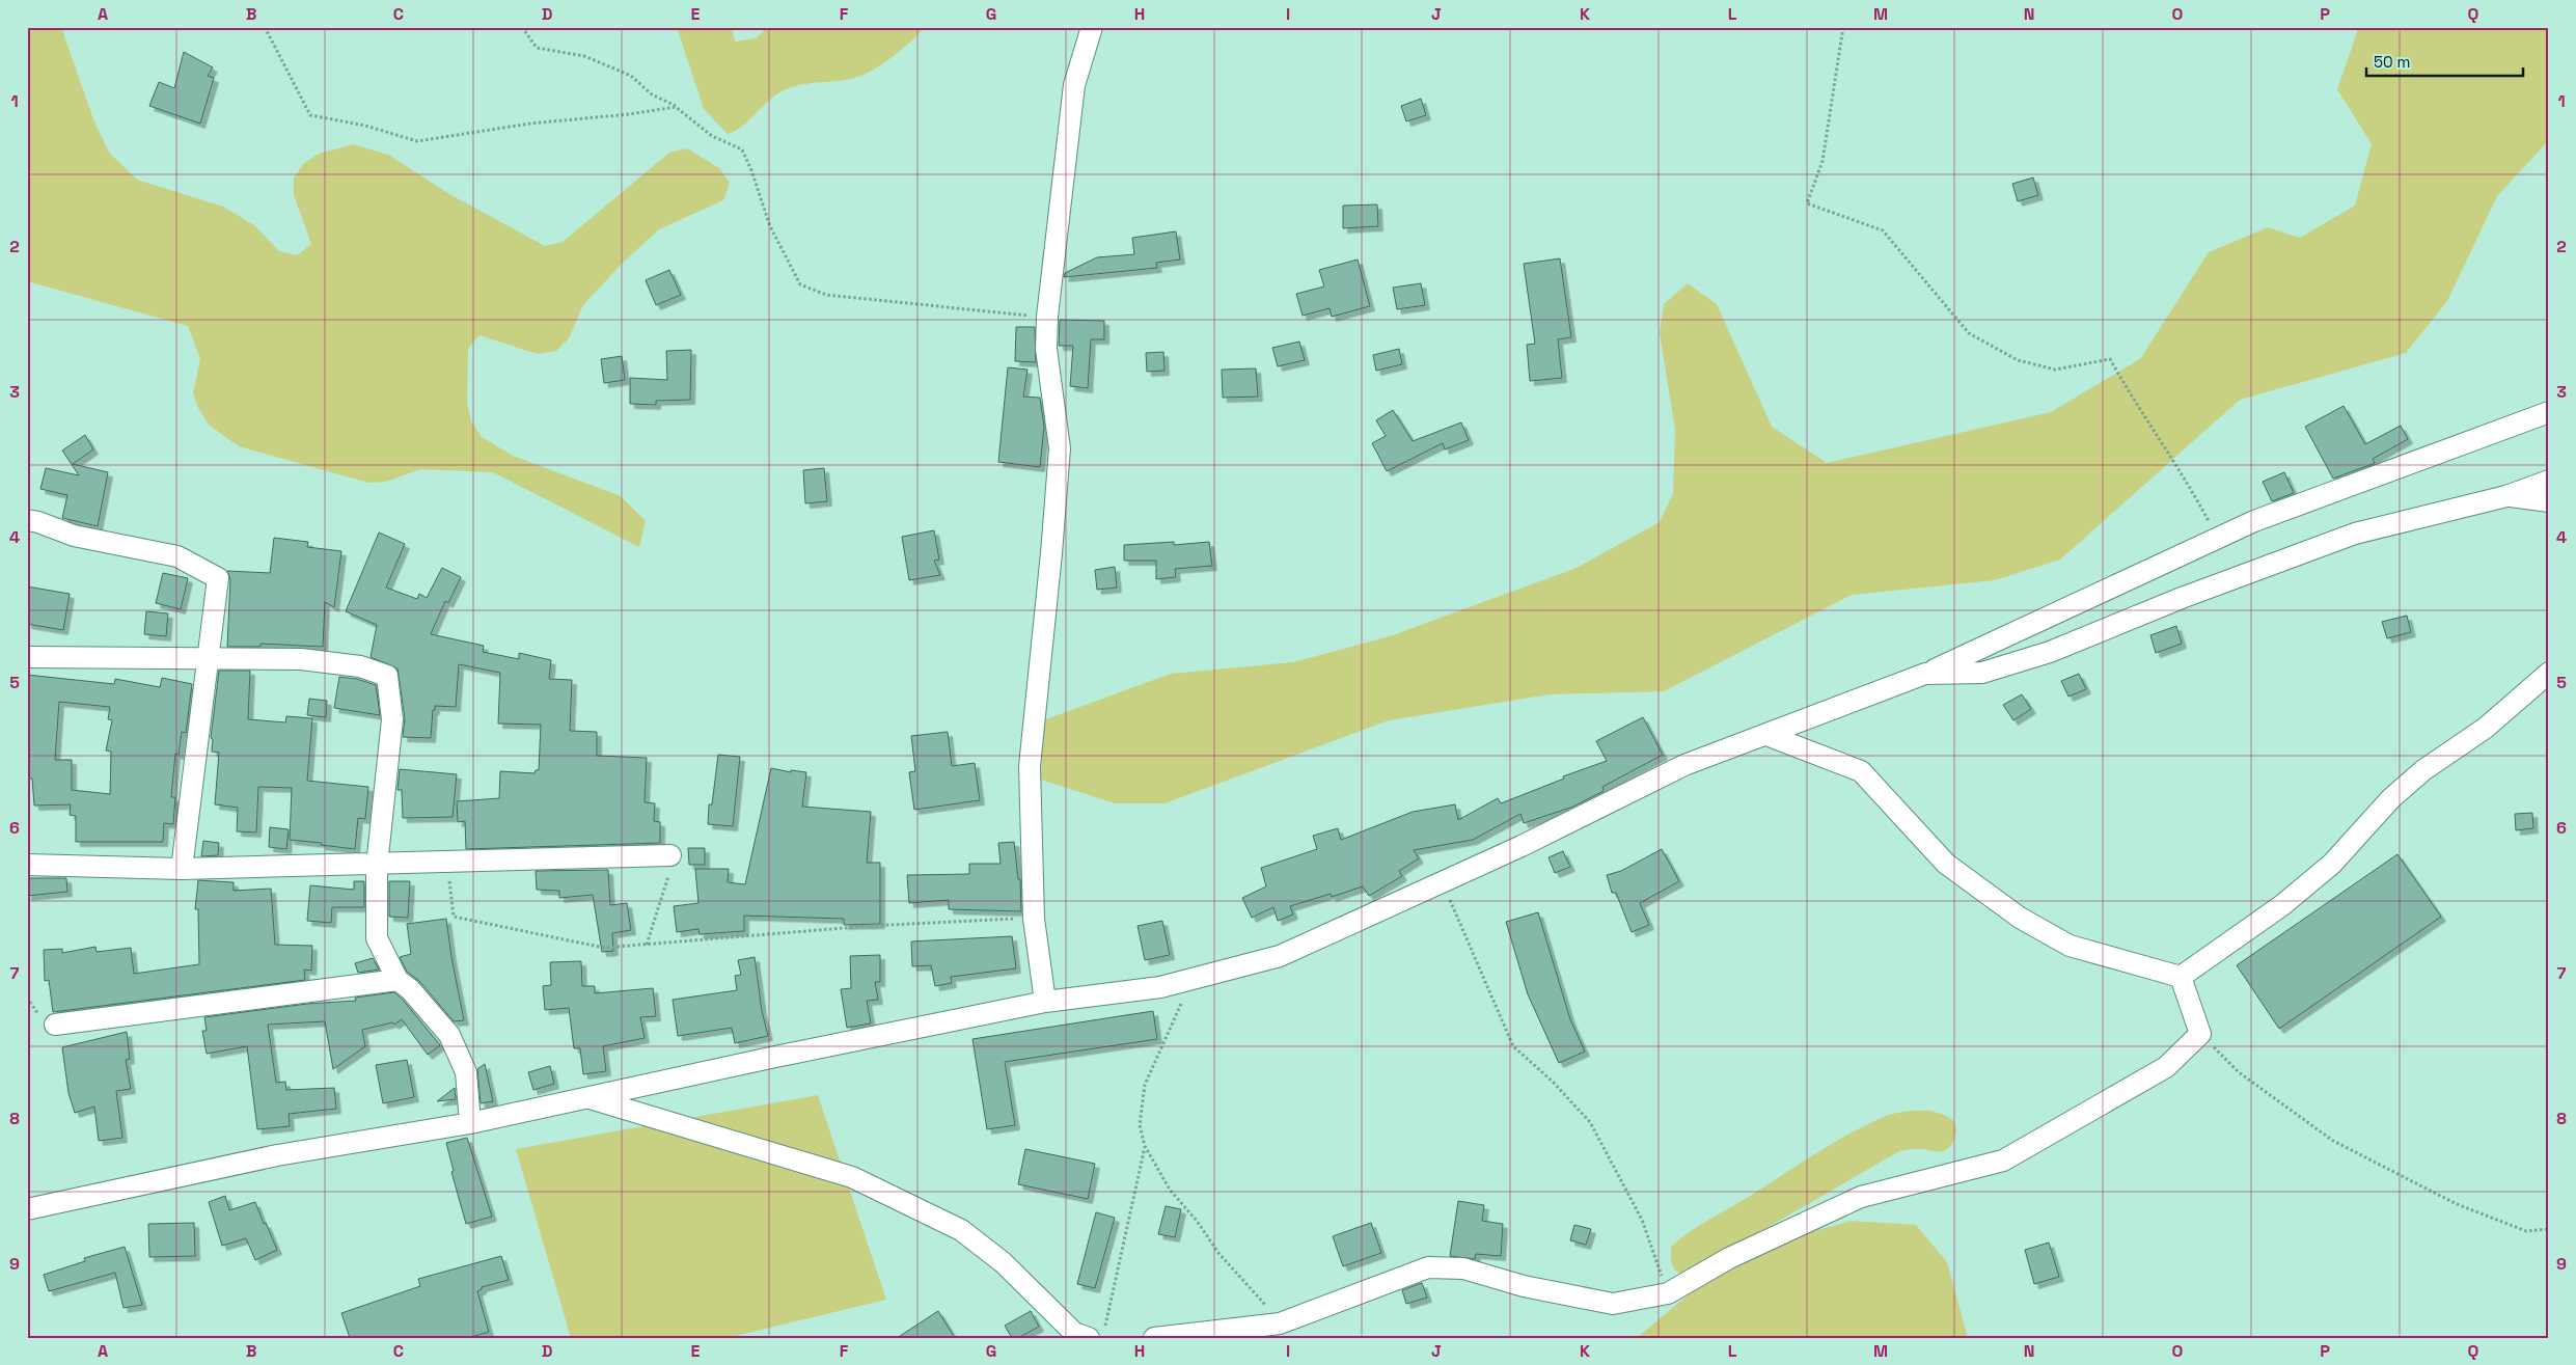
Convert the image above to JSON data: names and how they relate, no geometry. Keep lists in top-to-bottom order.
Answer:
{
  "scale_bar": "50 m",
  "grid": {
    "columns": [
      "A",
      "B",
      "C",
      "D",
      "E",
      "F",
      "G",
      "H",
      "I",
      "J",
      "K",
      "L",
      "M",
      "N",
      "O",
      "P",
      "Q"
    ],
    "rows": [
      "1",
      "2",
      "3",
      "4",
      "5",
      "6",
      "7",
      "8",
      "9"
    ]
  }
}
